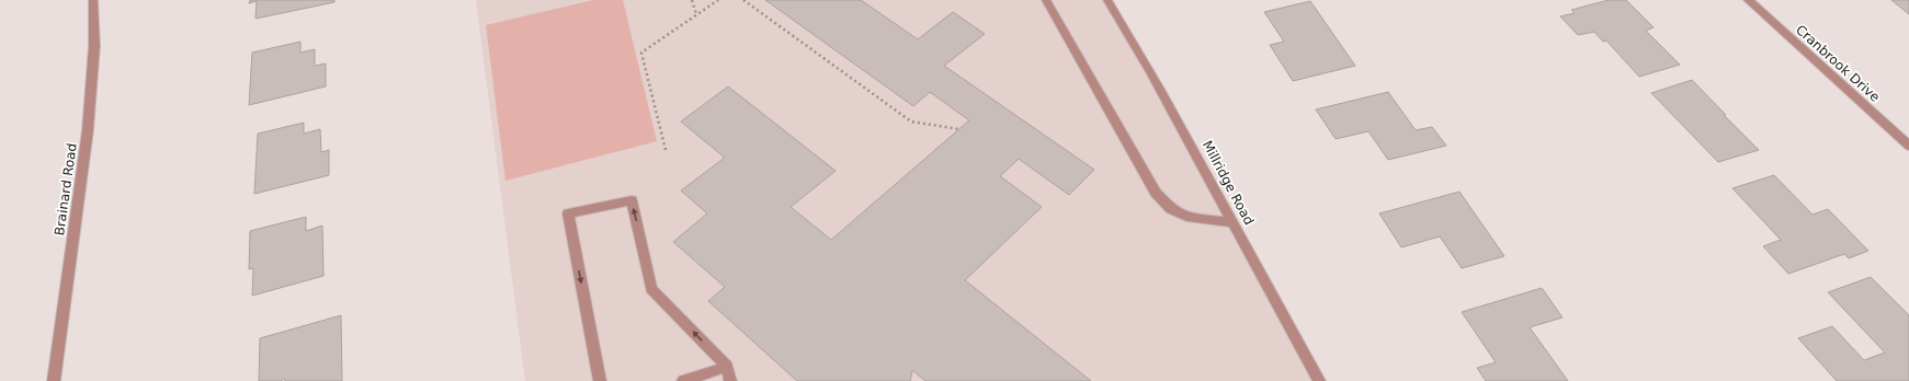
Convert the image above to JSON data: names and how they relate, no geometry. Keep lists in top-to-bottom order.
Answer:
{
  "streets": {
    "street": ["Cranbrook Drive", "Millridge Road", "Brainard Road"]
  }
}
